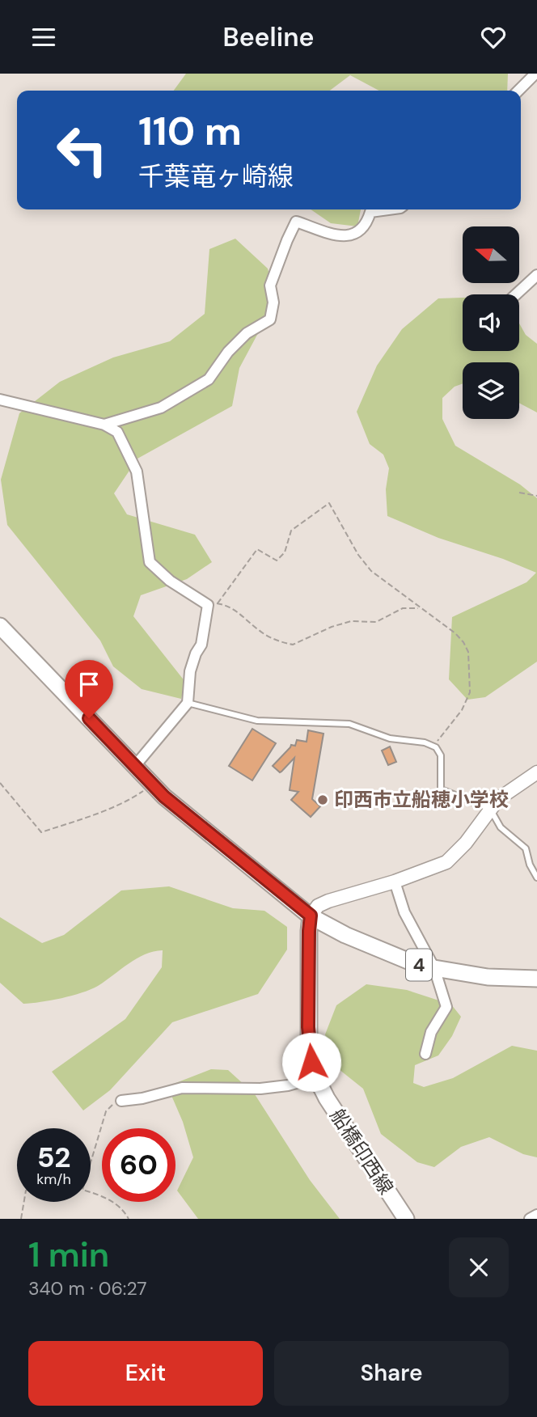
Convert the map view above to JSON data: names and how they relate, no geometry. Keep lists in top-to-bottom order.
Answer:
{
  "streets": {
    "main road": ["4", "船橋印西線"]
  },
  "crossings": [
    ["4", "船橋印西線"]
  ],
  "places": ["印西市立船穂小学校"],
  "north": "left",
  "page": {
    "header": "Beeline",
    "turn": ["110 m", "千葉竜ヶ崎線"],
    "speed": "52 km/h",
    "limit": "60",
    "heading": ["1 min", "340 m · 06:27"],
    "buttons": ["Exit", "Share"]
  }
}
